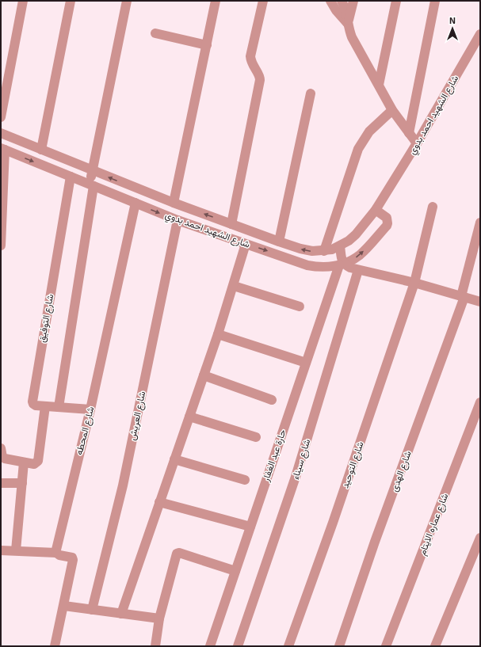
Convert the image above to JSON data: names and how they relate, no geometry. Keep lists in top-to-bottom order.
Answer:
{
  "streets": {
    "street": [
      "شارع الشهيد احمد بدوي",
      "شارع التوفيق",
      "شارع العريش",
      "شارع المحطه",
      "حارة عبد الغفار",
      "شارع سيناء",
      "شارع التوحيد",
      "شارع الهدى",
      "شارع عماره الايتام"
    ]
  },
  "crossings": [
    ["شارع الشهيد احمد بدوي", "شارع التوفيق"],
    ["شارع الشهيد احمد بدوي", "شارع العريش"],
    ["شارع الشهيد احمد بدوي", "شارع المحطه"],
    ["شارع الشهيد احمد بدوي", "حارة عبد الغفار"],
    ["شارع التوفيق", "شارع المحطه"]
  ],
  "north": "top"
}
